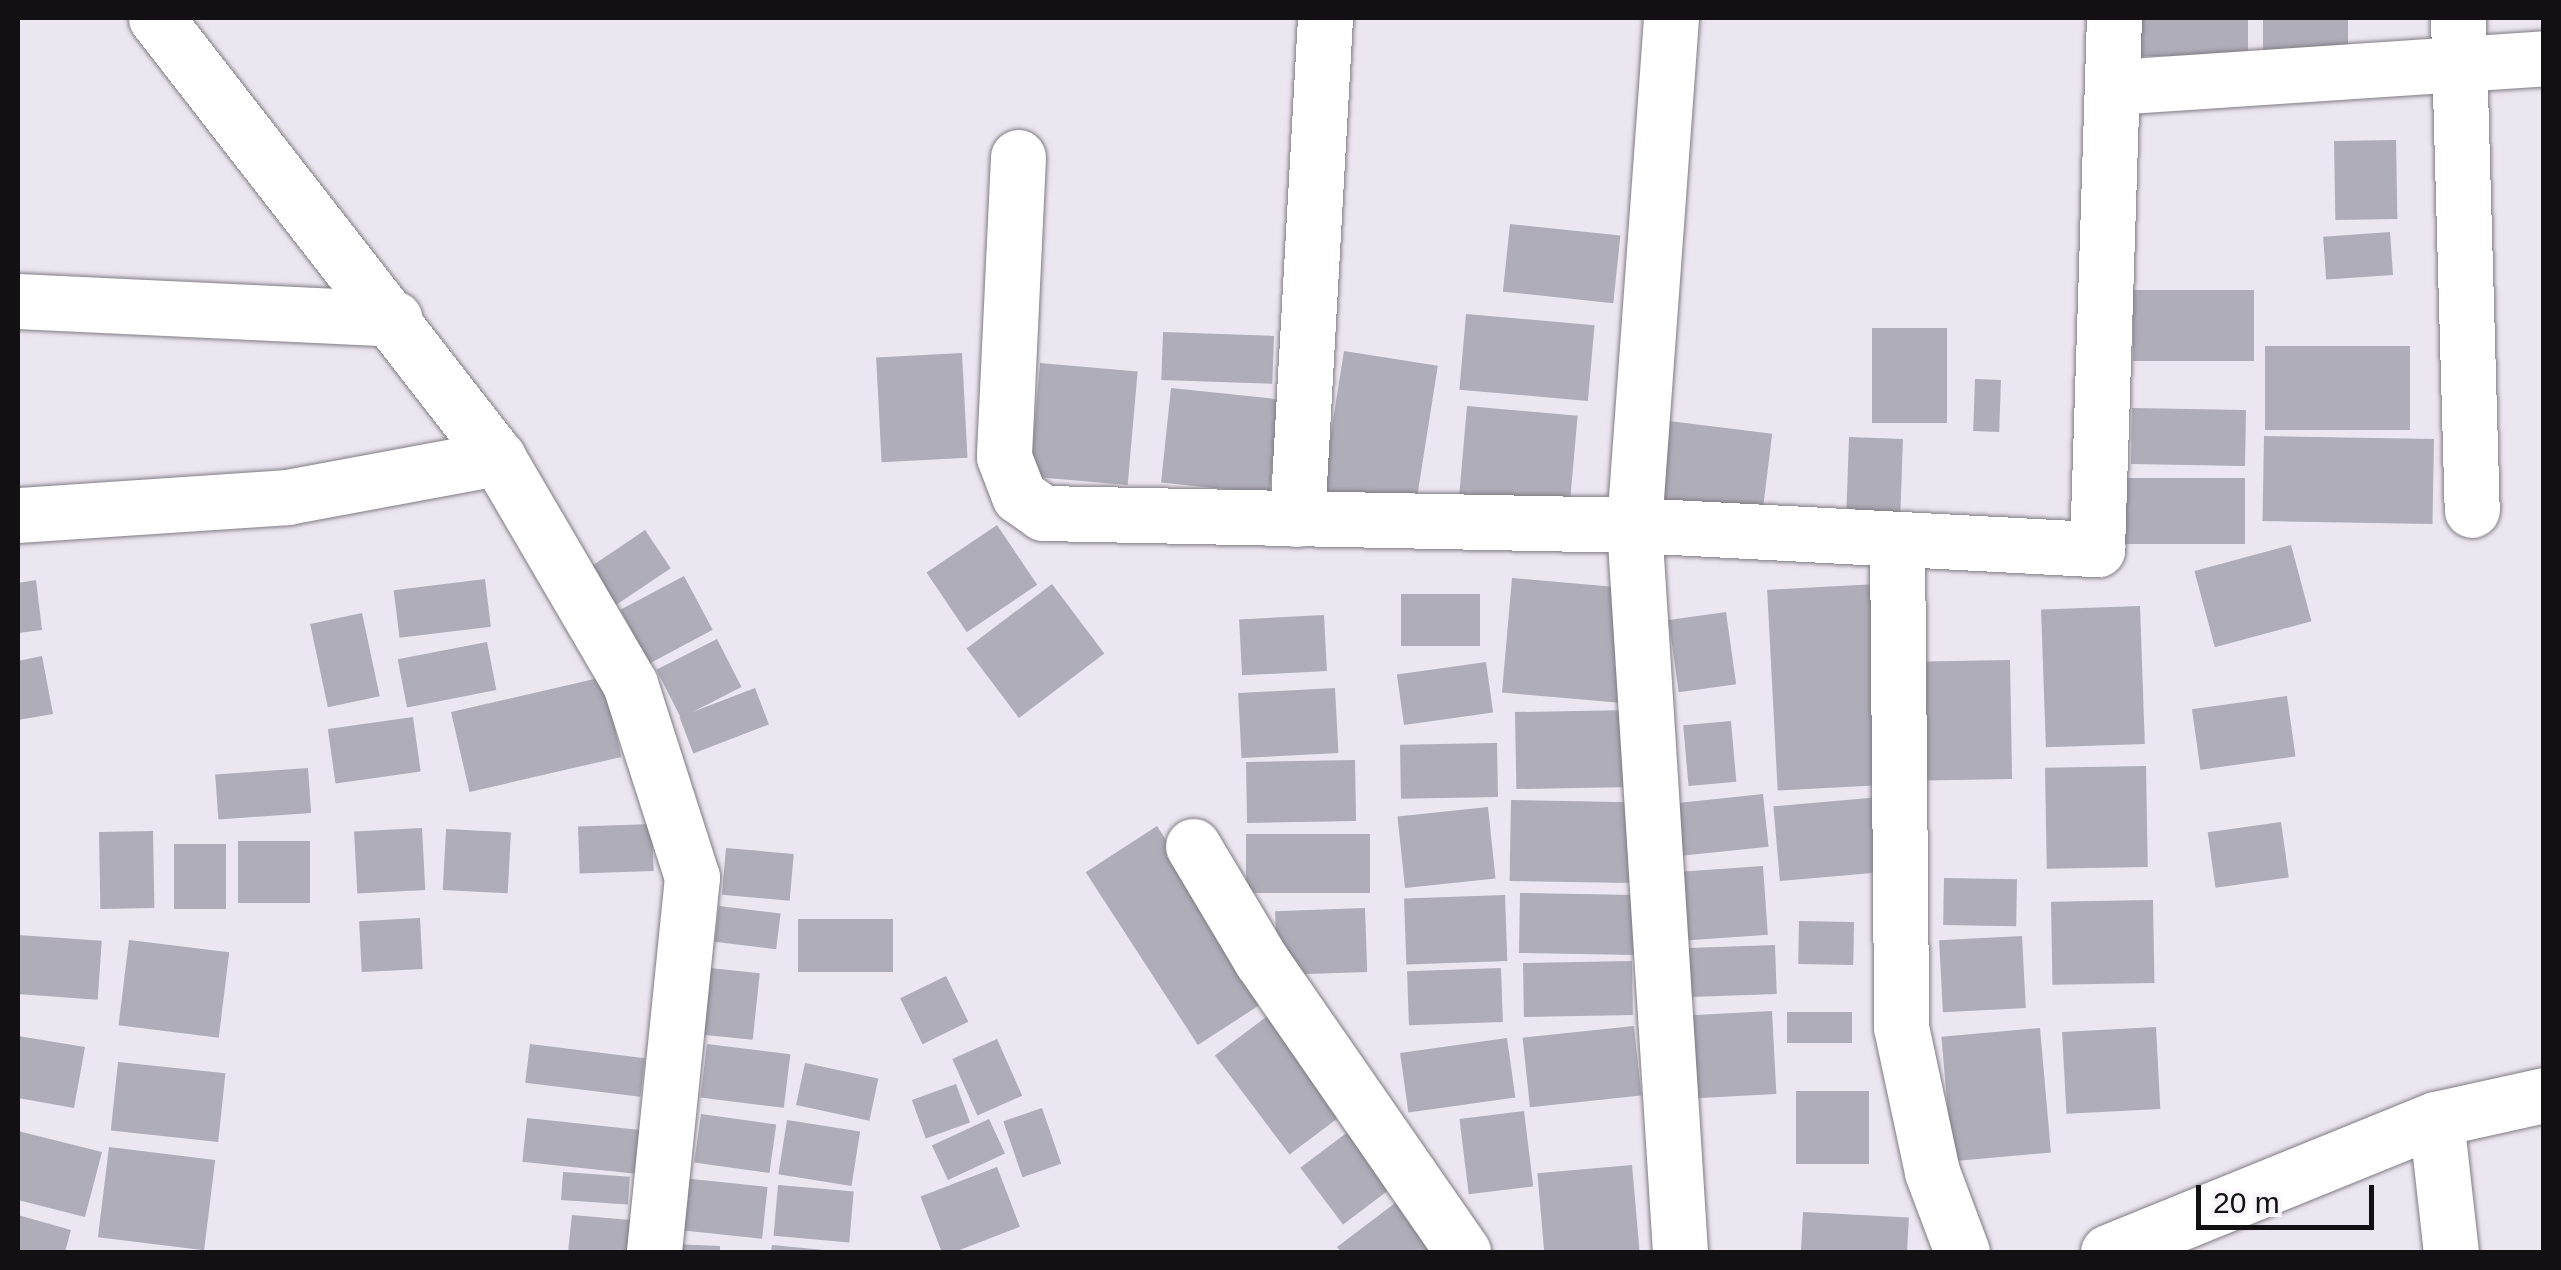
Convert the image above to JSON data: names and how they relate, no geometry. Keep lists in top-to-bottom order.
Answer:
{
  "scale_bar": "20 m"
}
